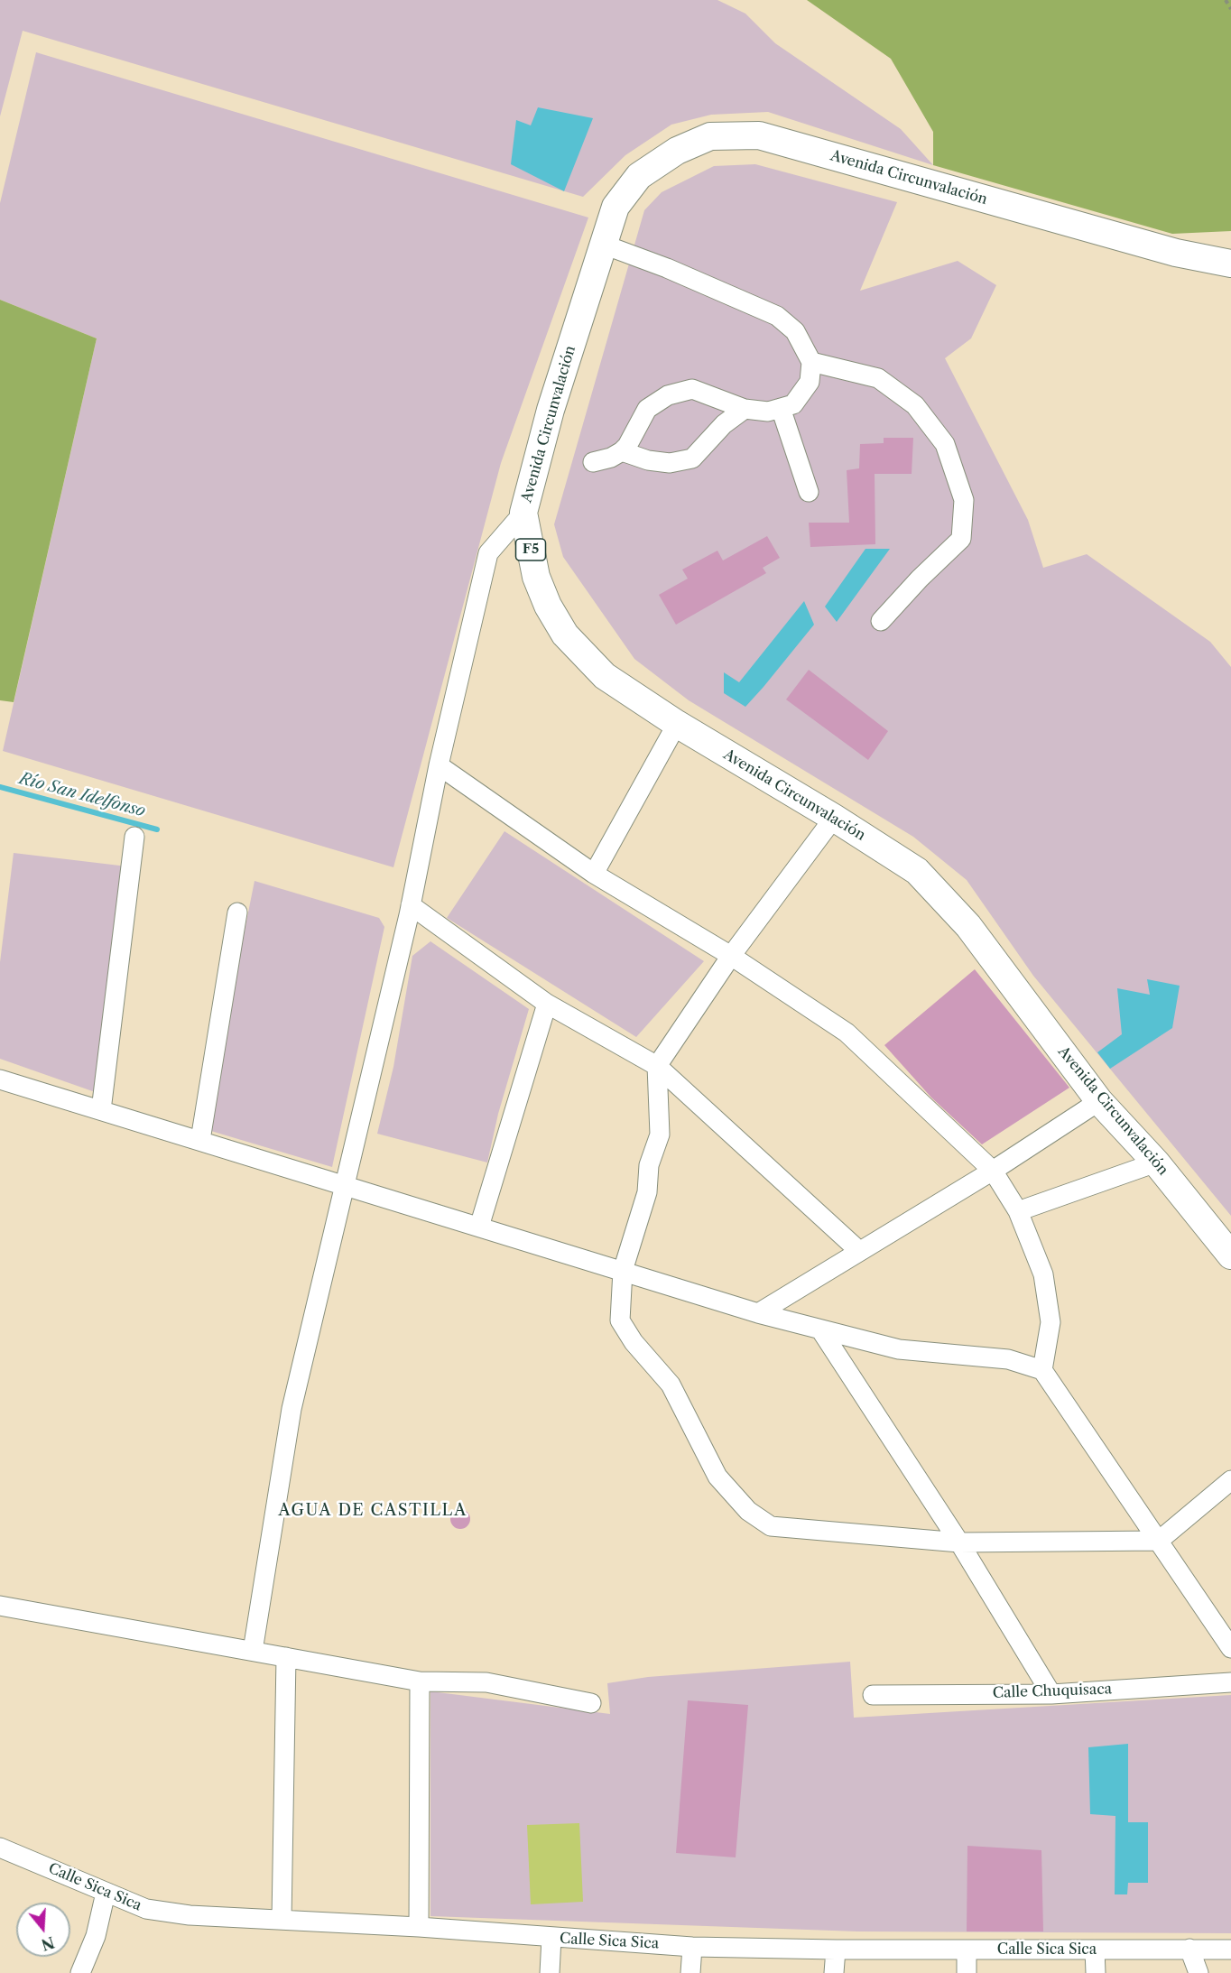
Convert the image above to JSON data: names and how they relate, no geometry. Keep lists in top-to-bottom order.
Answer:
{
  "streets": {
    "highway": ["Avenida Circunvalación", "F5"],
    "street": ["Calle Chuquisaca", "Calle Sica Sica"]
  },
  "districts": ["AGUA DE CASTILLA"],
  "water": ["Río San Idelfonso"],
  "north": "bottom"
}
